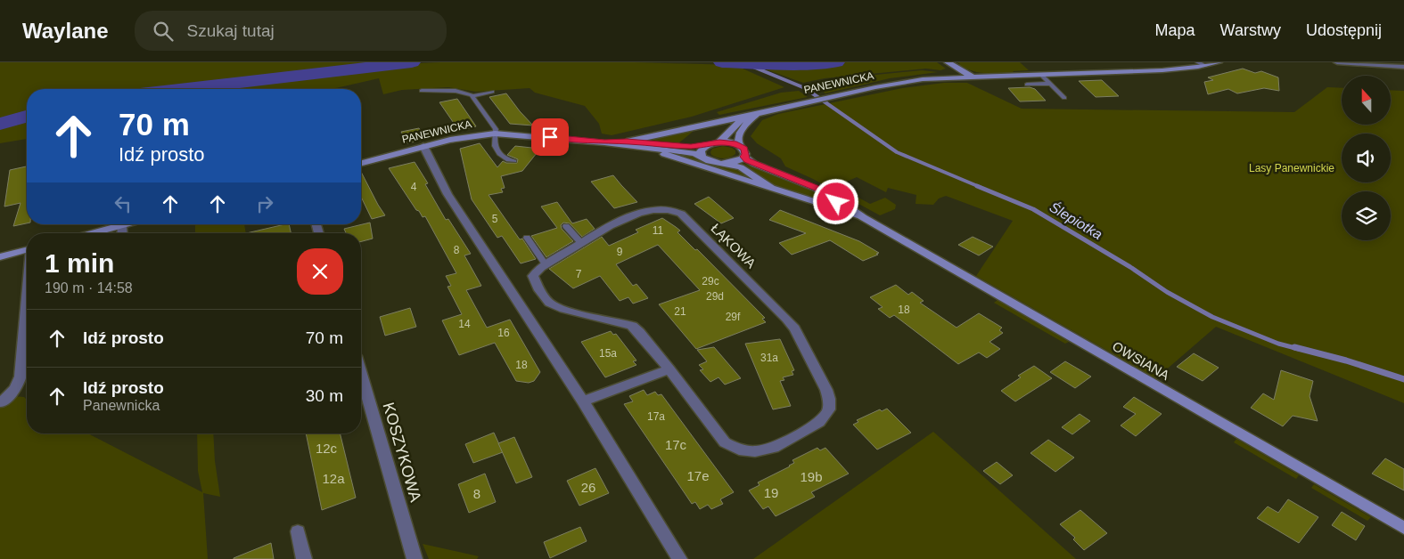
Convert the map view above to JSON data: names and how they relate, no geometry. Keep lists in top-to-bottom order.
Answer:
{
  "streets": {
    "street": [
      "PANEWNICKA",
      "ŁĄKOWA",
      "OWSIANA",
      "KOSZYKOWA"
    ]
  },
  "crossings": [
    ["PANEWNICKA", "OWSIANA"]
  ],
  "water": ["Ślepiotka"],
  "parks": ["Lasy Panewnickie"],
  "house_numbers": [
    "4",
    "5",
    "11",
    "8",
    "9",
    "7",
    "29c",
    "29d",
    "18",
    "21",
    "29f",
    "14",
    "16",
    "15a",
    "31a",
    "18",
    "17a",
    "17c",
    "12c",
    "17e",
    "19b",
    "12a",
    "26",
    "19",
    "8"
  ],
  "north": "top",
  "page": {
    "header": "Waylane",
    "search": "Szukaj tutaj",
    "nav": ["Mapa", "Warstwy", "Udostępnij"],
    "turn": ["70 m", "Idź prosto"],
    "heading": ["1 min", "190 m · 14:58"],
    "list": [
      {
        "name": "Idź prosto",
        "value": "70 m"
      },
      {
        "name": "Idź prosto",
        "note": "Panewnicka",
        "value": "30 m"
      }
    ]
  }
}
